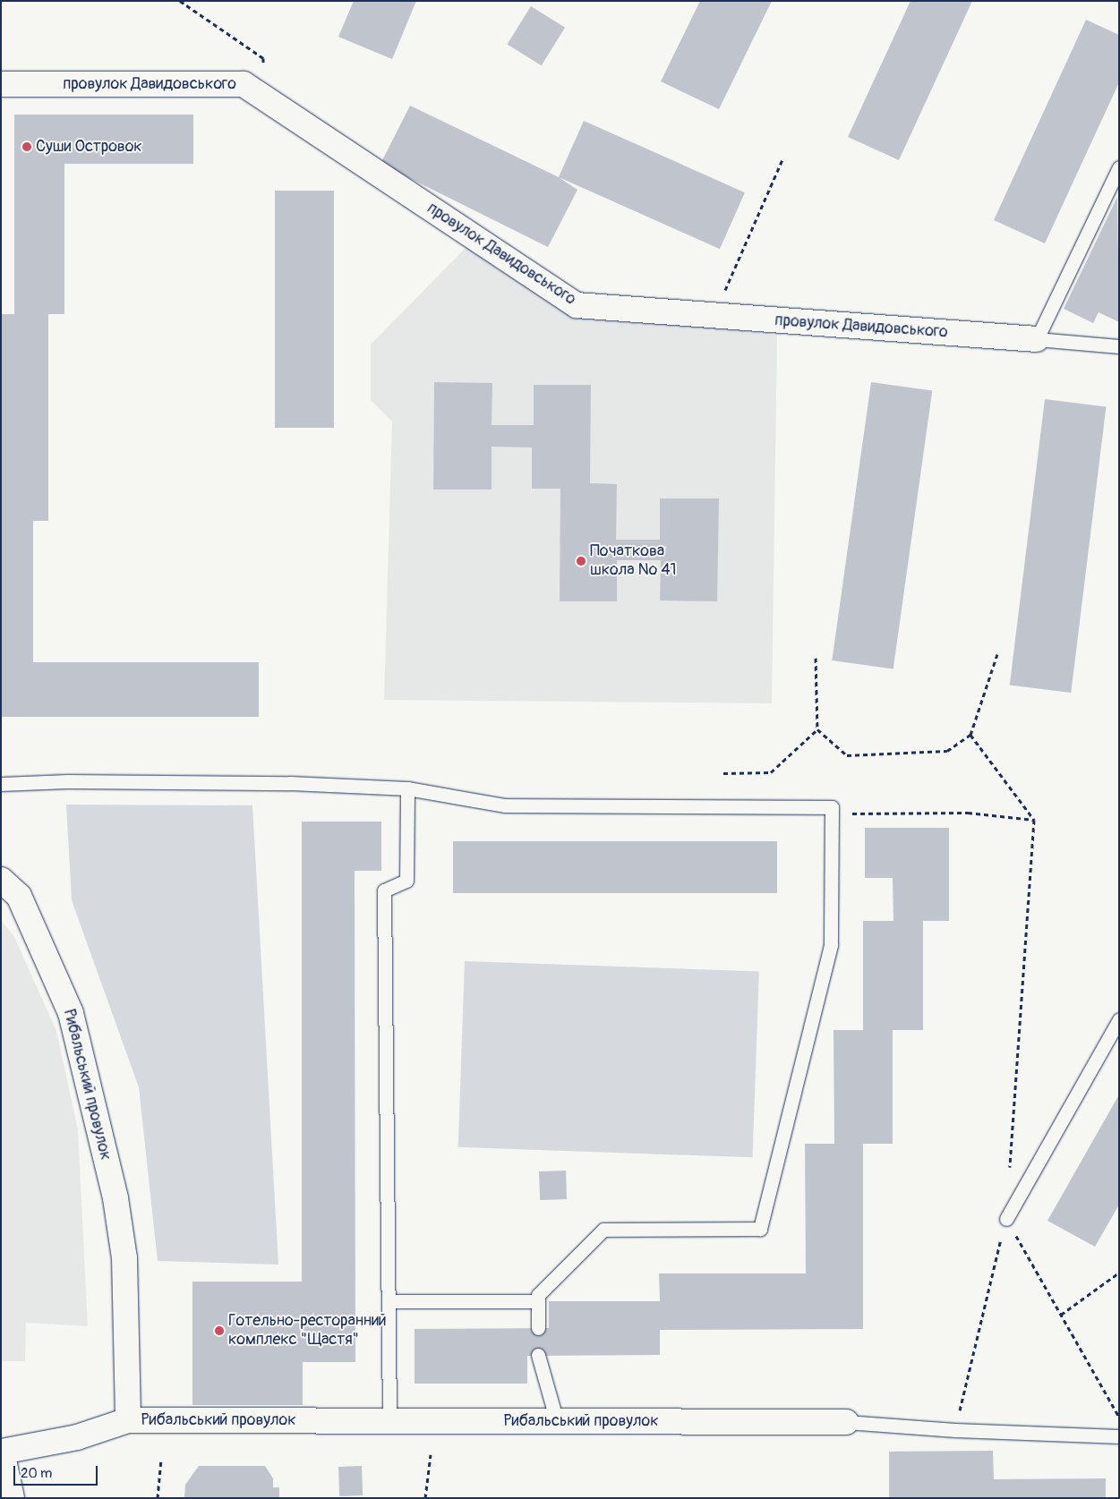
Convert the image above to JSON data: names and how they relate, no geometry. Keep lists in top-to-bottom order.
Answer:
{
  "streets": {
    "street": ["провулок Давидовського", "Рибальський провулок"]
  },
  "places": ["Суши Островок", "Початкова школа № 41", "Готельно-ресторанний комплекс \"Щастя\""],
  "scale_bar": "20 m"
}
